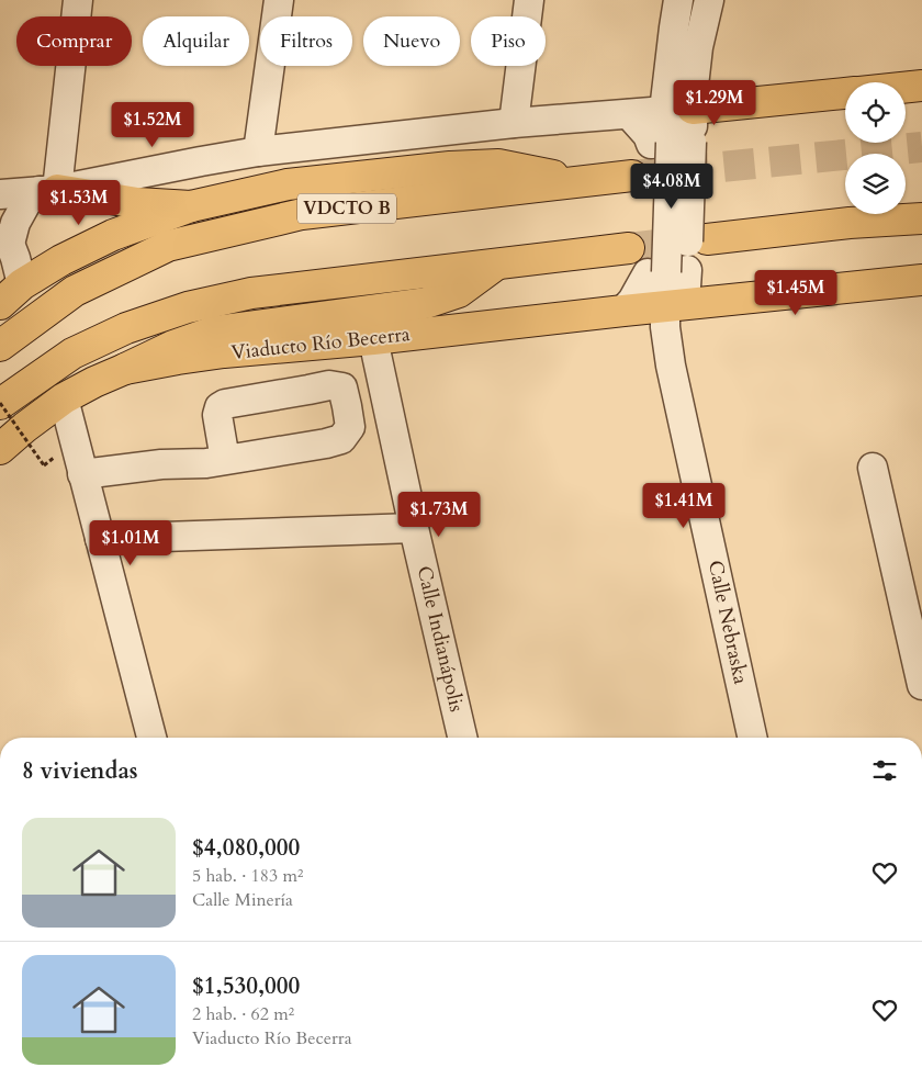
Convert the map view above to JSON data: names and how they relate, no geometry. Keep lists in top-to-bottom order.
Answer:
{
  "streets": {
    "main road": ["VDCTO B", "Viaducto Río Becerra"],
    "street": ["Calle Nebraska", "Calle Indianápolis"]
  },
  "crossings": [
    ["Viaducto Río Becerra", "Calle Nebraska"],
    ["Viaducto Río Becerra", "Calle Indianápolis"]
  ],
  "page": {
    "chip": [
      "Comprar",
      "Alquilar",
      "Filtros",
      "Nuevo",
      "Piso"
    ],
    "price": [
      "$1.29M",
      "$1.52M",
      "$4.08M",
      "$1.53M",
      "$1.45M",
      "$1.41M",
      "$1.73M",
      "$1.01M"
    ],
    "heading": "8 viviendas",
    "list": [
      {
        "name": "$4,080,000",
        "note": "5 hab. · 183 m² · Calle Minería"
      },
      {
        "name": "$1,530,000",
        "note": "2 hab. · 62 m² · Viaducto Río Becerra"
      }
    ]
  }
}
